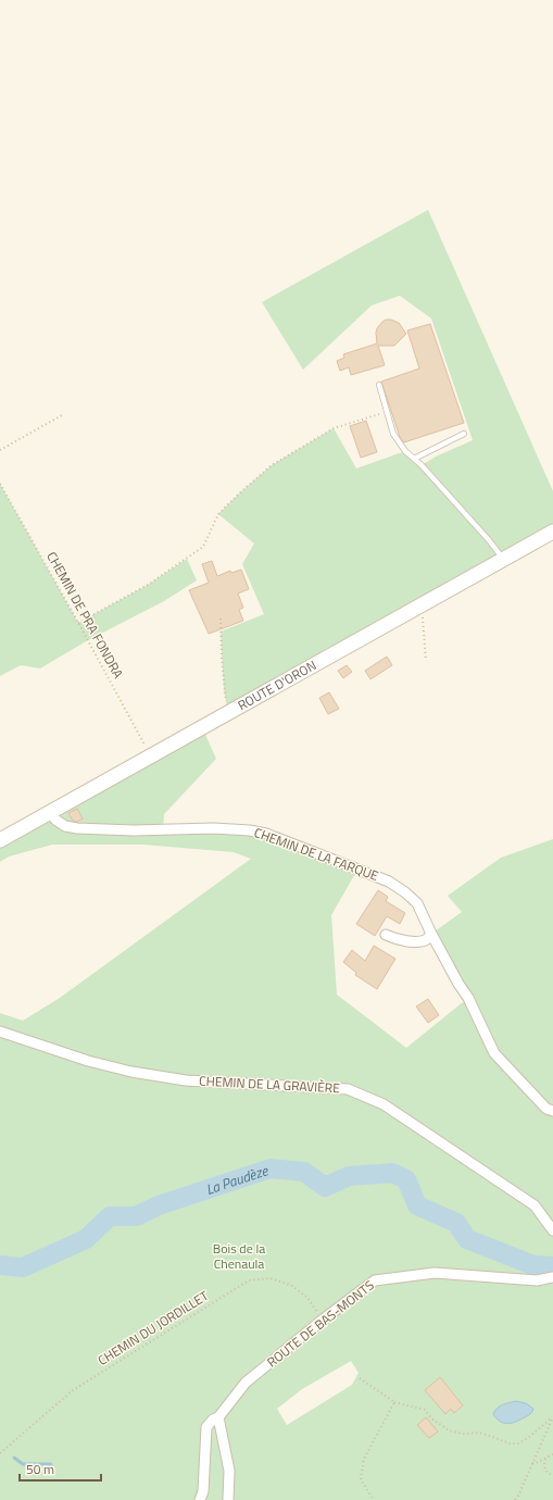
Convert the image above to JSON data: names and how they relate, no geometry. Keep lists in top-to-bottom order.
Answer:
{
  "streets": {
    "main road": ["ROUTE D'ORON"],
    "street": ["CHEMIN DE LA FARQUE", "CHEMIN DE LA GRAVIÈRE", "ROUTE DE BAS-MONTS"],
    "path": ["CHEMIN DE PRA FONDRA", "CHEMIN DU JORDILLET"]
  },
  "crossings": [
    ["CHEMIN DE PRA FONDRA", "ROUTE D'ORON"],
    ["ROUTE D'ORON", "CHEMIN DE LA FARQUE"],
    ["ROUTE DE BAS-MONTS", "CHEMIN DU JORDILLET"]
  ],
  "water": ["La Paudèze"],
  "parks": ["Bois de la Chenaula"],
  "scale_bar": "50 m"
}
